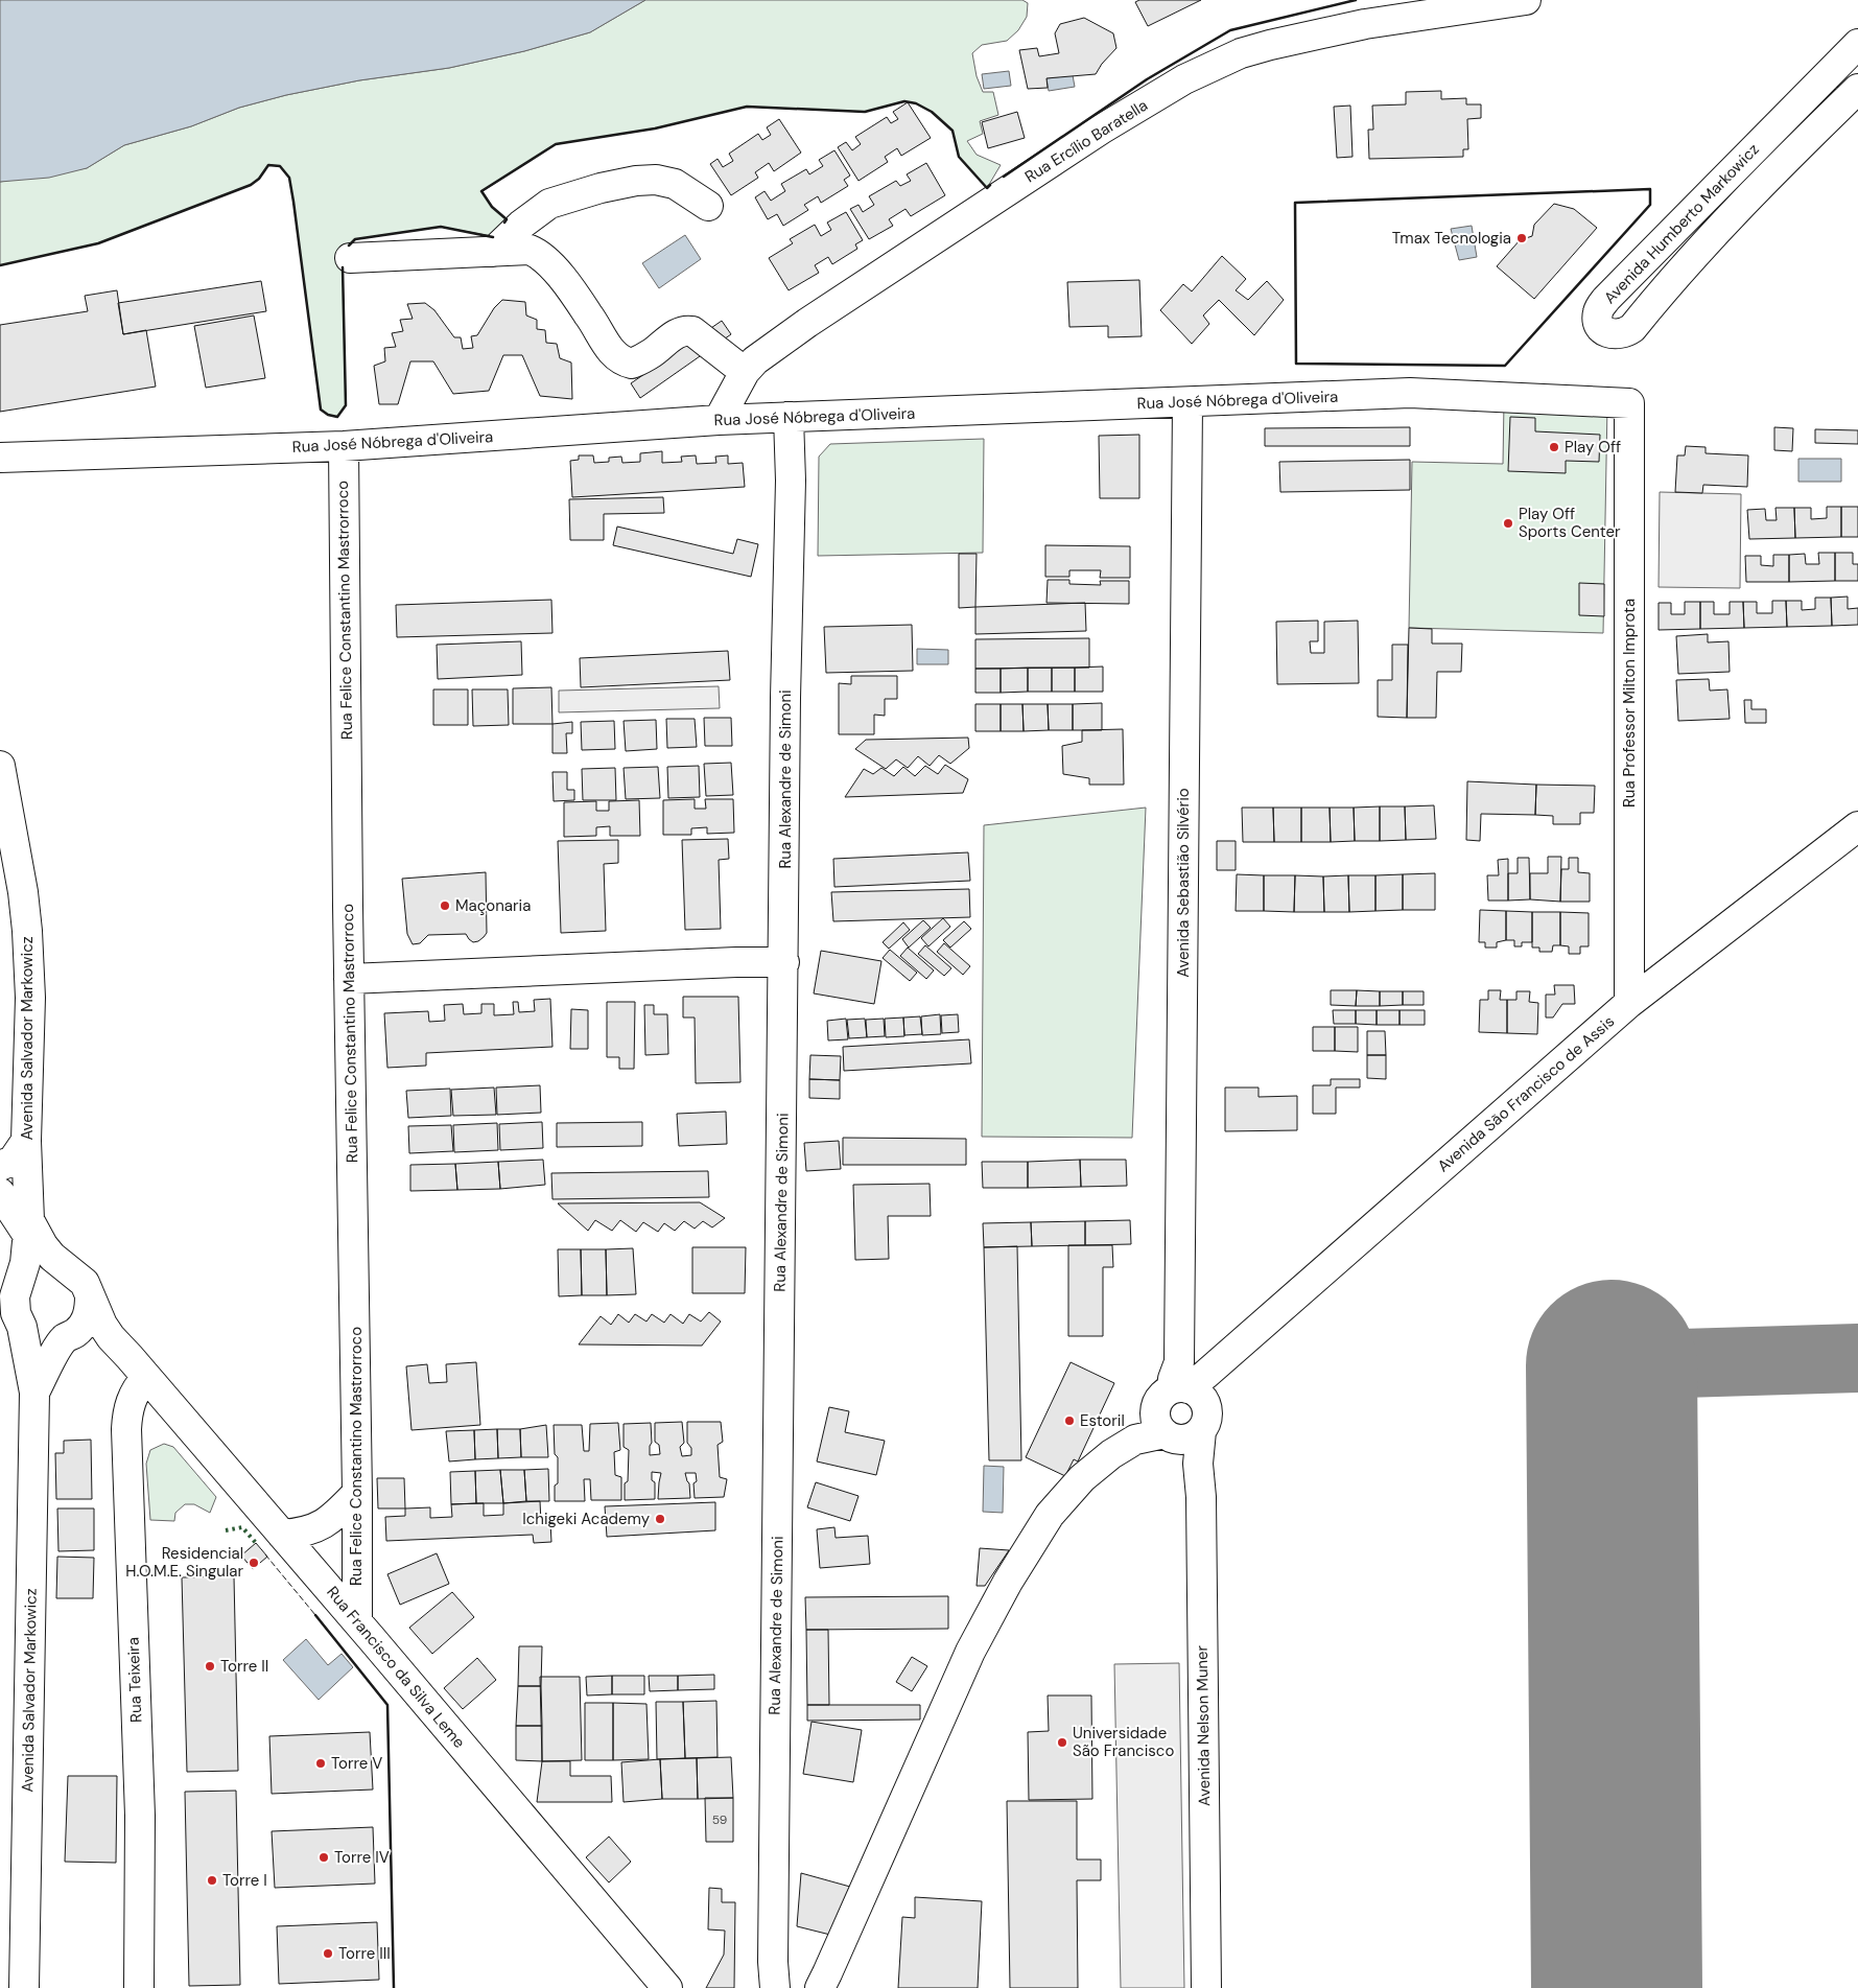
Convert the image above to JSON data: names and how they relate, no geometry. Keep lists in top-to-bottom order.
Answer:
{
  "streets": {
    "street": [
      "Rua Ercílio Baratella",
      "Avenida Humberto Markowicz",
      "Rua José Nóbrega d'Oliveira",
      "Rua Felice Constantino Mastrorroco",
      "Rua Professor Milton Improta",
      "Rua Alexandre de Simoni",
      "Avenida Sebastião Silvério",
      "Avenida Salvador Markowicz",
      "Avenida São Francisco de Assis",
      "Rua Francisco da Silva Leme",
      "Rua Teixeira",
      "Avenida Nelson Muner"
    ]
  },
  "crossings": [
    ["Rua Ercílio Baratella", "Rua José Nóbrega d'Oliveira"],
    ["Rua José Nóbrega d'Oliveira", "Rua Felice Constantino Mastrorroco"],
    ["Rua José Nóbrega d'Oliveira", "Rua Professor Milton Improta"],
    ["Rua José Nóbrega d'Oliveira", "Rua Alexandre de Simoni"],
    ["Rua José Nóbrega d'Oliveira", "Avenida Sebastião Silvério"],
    ["Rua Felice Constantino Mastrorroco", "Rua Francisco da Silva Leme"],
    ["Rua Professor Milton Improta", "Avenida São Francisco de Assis"],
    ["Avenida Sebastião Silvério", "Avenida São Francisco de Assis"],
    ["Avenida Sebastião Silvério", "Avenida Nelson Muner"],
    ["Avenida Salvador Markowicz", "Rua Francisco da Silva Leme"],
    ["Avenida São Francisco de Assis", "Avenida Nelson Muner"],
    ["Rua Francisco da Silva Leme", "Rua Teixeira"]
  ],
  "places": [
    "Tmax Tecnologia",
    "Play Off",
    "Play Off Sports Center",
    "Maçonaria",
    "Estoril",
    "Ichigeki Academy",
    "Residencial H.O.M.E. Singular",
    "Torre II",
    "Universidade São Francisco",
    "Torre V",
    "Torre IV",
    "Torre I",
    "Torre III"
  ],
  "house_numbers": ["59"]
}
